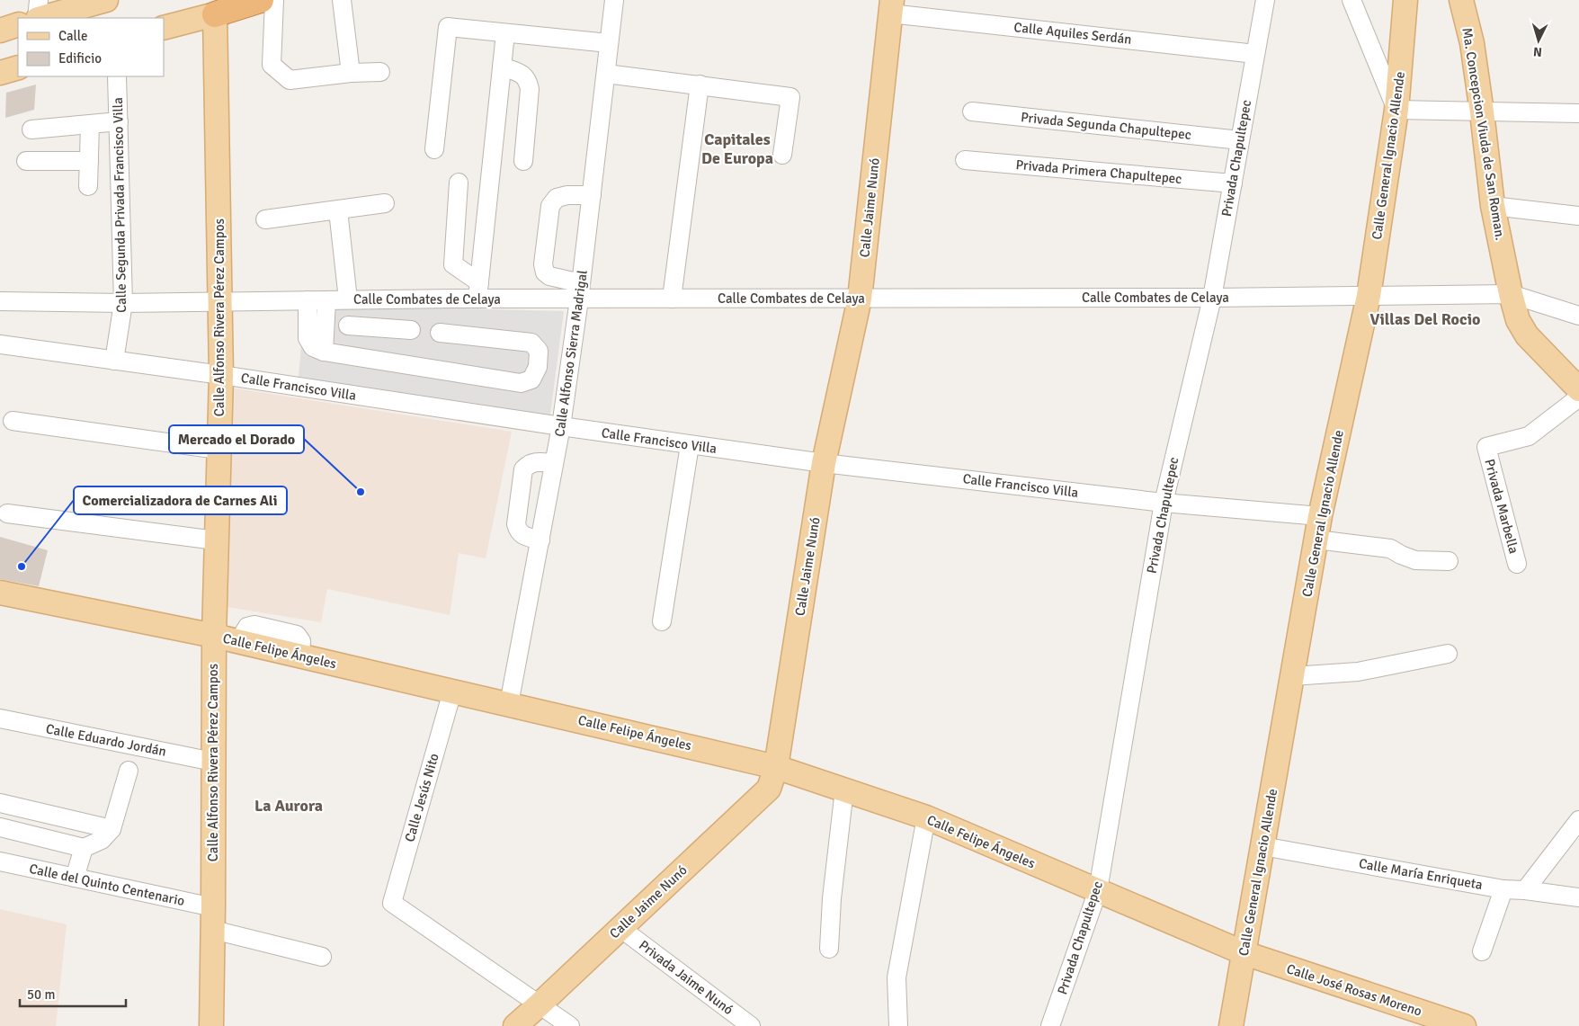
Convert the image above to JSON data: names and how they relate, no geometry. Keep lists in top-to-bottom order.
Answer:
{
  "streets": {
    "main road": [
      "Ma. Concepcion Viuda de San Roman.",
      "Calle General Ignacio Allende",
      "Calle Jaime Nunó",
      "Calle Alfonso Rivera Pérez Campos",
      "Calle Felipe Ángeles",
      "Calle José Rosas Moreno"
    ],
    "street": [
      "Calle Aquiles Serdán",
      "Privada Segunda Chapultepec",
      "Privada Chapultepec",
      "Privada Primera Chapultepec",
      "Calle Segunda Privada Francisco Villa",
      "Calle Combates de Celaya",
      "Calle Alfonso Sierra Madrigal",
      "Calle Francisco Villa",
      "Privada Marbella",
      "Calle Eduardo Jordán",
      "Calle Jesús Nito",
      "Calle María Enriqueta",
      "Calle del Quinto Centenario",
      "Privada Jaime Nunó"
    ]
  },
  "crossings": [
    ["Calle Aquiles Serdán", "Privada Chapultepec"],
    ["Calle Aquiles Serdán", "Calle Jaime Nunó"],
    ["Privada Segunda Chapultepec", "Privada Chapultepec"],
    ["Ma. Concepcion Viuda de San Roman.", "Calle Combates de Celaya"],
    ["Calle General Ignacio Allende", "Calle Combates de Celaya"],
    ["Calle General Ignacio Allende", "Calle Francisco Villa"],
    ["Calle General Ignacio Allende", "Calle Felipe Ángeles"],
    ["Calle General Ignacio Allende", "Calle María Enriqueta"],
    ["Calle General Ignacio Allende", "Calle José Rosas Moreno"],
    ["Privada Chapultepec", "Privada Primera Chapultepec"],
    ["Privada Chapultepec", "Calle Combates de Celaya"],
    ["Privada Chapultepec", "Calle Francisco Villa"],
    ["Privada Chapultepec", "Calle Felipe Ángeles"],
    ["Calle Segunda Privada Francisco Villa", "Calle Combates de Celaya"],
    ["Calle Segunda Privada Francisco Villa", "Calle Francisco Villa"],
    ["Calle Jaime Nunó", "Calle Combates de Celaya"],
    ["Calle Jaime Nunó", "Calle Francisco Villa"],
    ["Calle Jaime Nunó", "Calle Felipe Ángeles"],
    ["Calle Jaime Nunó", "Calle Jesús Nito"],
    ["Calle Jaime Nunó", "Privada Jaime Nunó"],
    ["Calle Combates de Celaya", "Calle Alfonso Rivera Pérez Campos"],
    ["Calle Combates de Celaya", "Calle Alfonso Sierra Madrigal"],
    ["Calle Alfonso Rivera Pérez Campos", "Calle Francisco Villa"],
    ["Calle Alfonso Rivera Pérez Campos", "Calle Felipe Ángeles"],
    ["Calle Alfonso Rivera Pérez Campos", "Calle Eduardo Jordán"],
    ["Calle Alfonso Rivera Pérez Campos", "Calle del Quinto Centenario"],
    ["Calle Alfonso Sierra Madrigal", "Calle Francisco Villa"],
    ["Calle Alfonso Sierra Madrigal", "Calle Felipe Ángeles"],
    ["Calle Felipe Ángeles", "Calle Jesús Nito"],
    ["Calle Felipe Ángeles", "Calle José Rosas Moreno"]
  ],
  "districts": ["Capitales De Europa", "Villas Del Rocio", "La Aurora"],
  "places": ["Mercado el Dorado", "Comercializadora de Carnes Ali"],
  "legend": ["Calle", "Edificio"],
  "scale_bar": "50 m",
  "north": "bottom"
}
